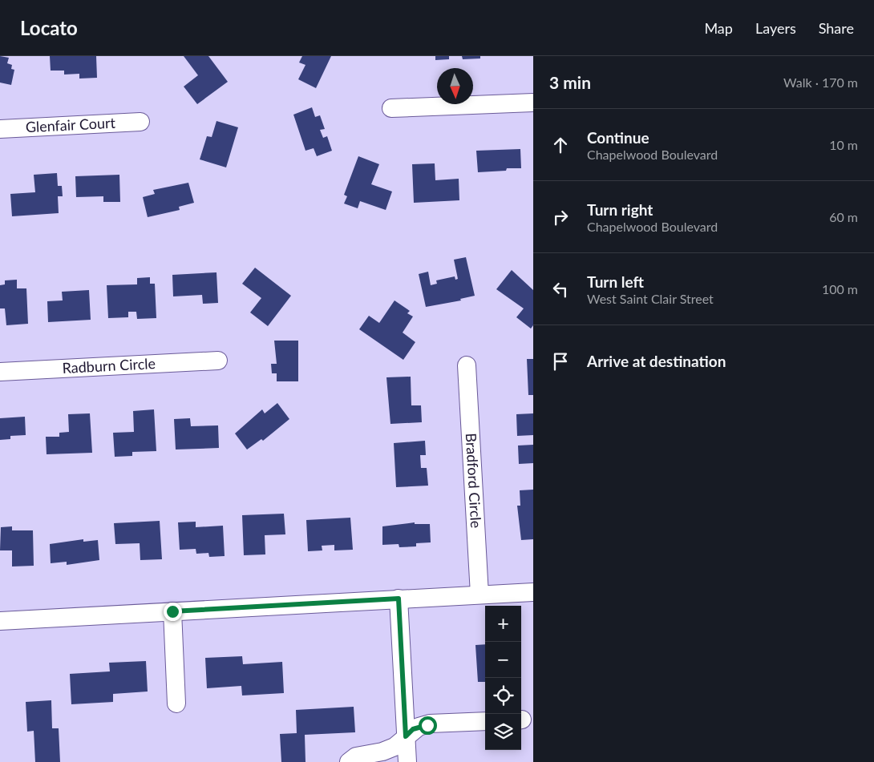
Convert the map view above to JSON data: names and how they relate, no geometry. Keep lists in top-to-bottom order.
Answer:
{
  "streets": {
    "street": ["Glenfair Court", "Radburn Circle", "Bradford Circle"]
  },
  "north": "bottom",
  "page": {
    "header": "Locato",
    "nav": ["Map", "Layers", "Share"],
    "heading": ["3 min", "Walk · 170 m"],
    "list": [
      ["Continue", "Chapelwood Boulevard", "10 m"],
      ["Turn right", "Chapelwood Boulevard", "60 m"],
      ["Turn left", "West Saint Clair Street", "100 m"],
      "Arrive at destination"
    ],
    "map_buttons": ["+", "−"]
  }
}
